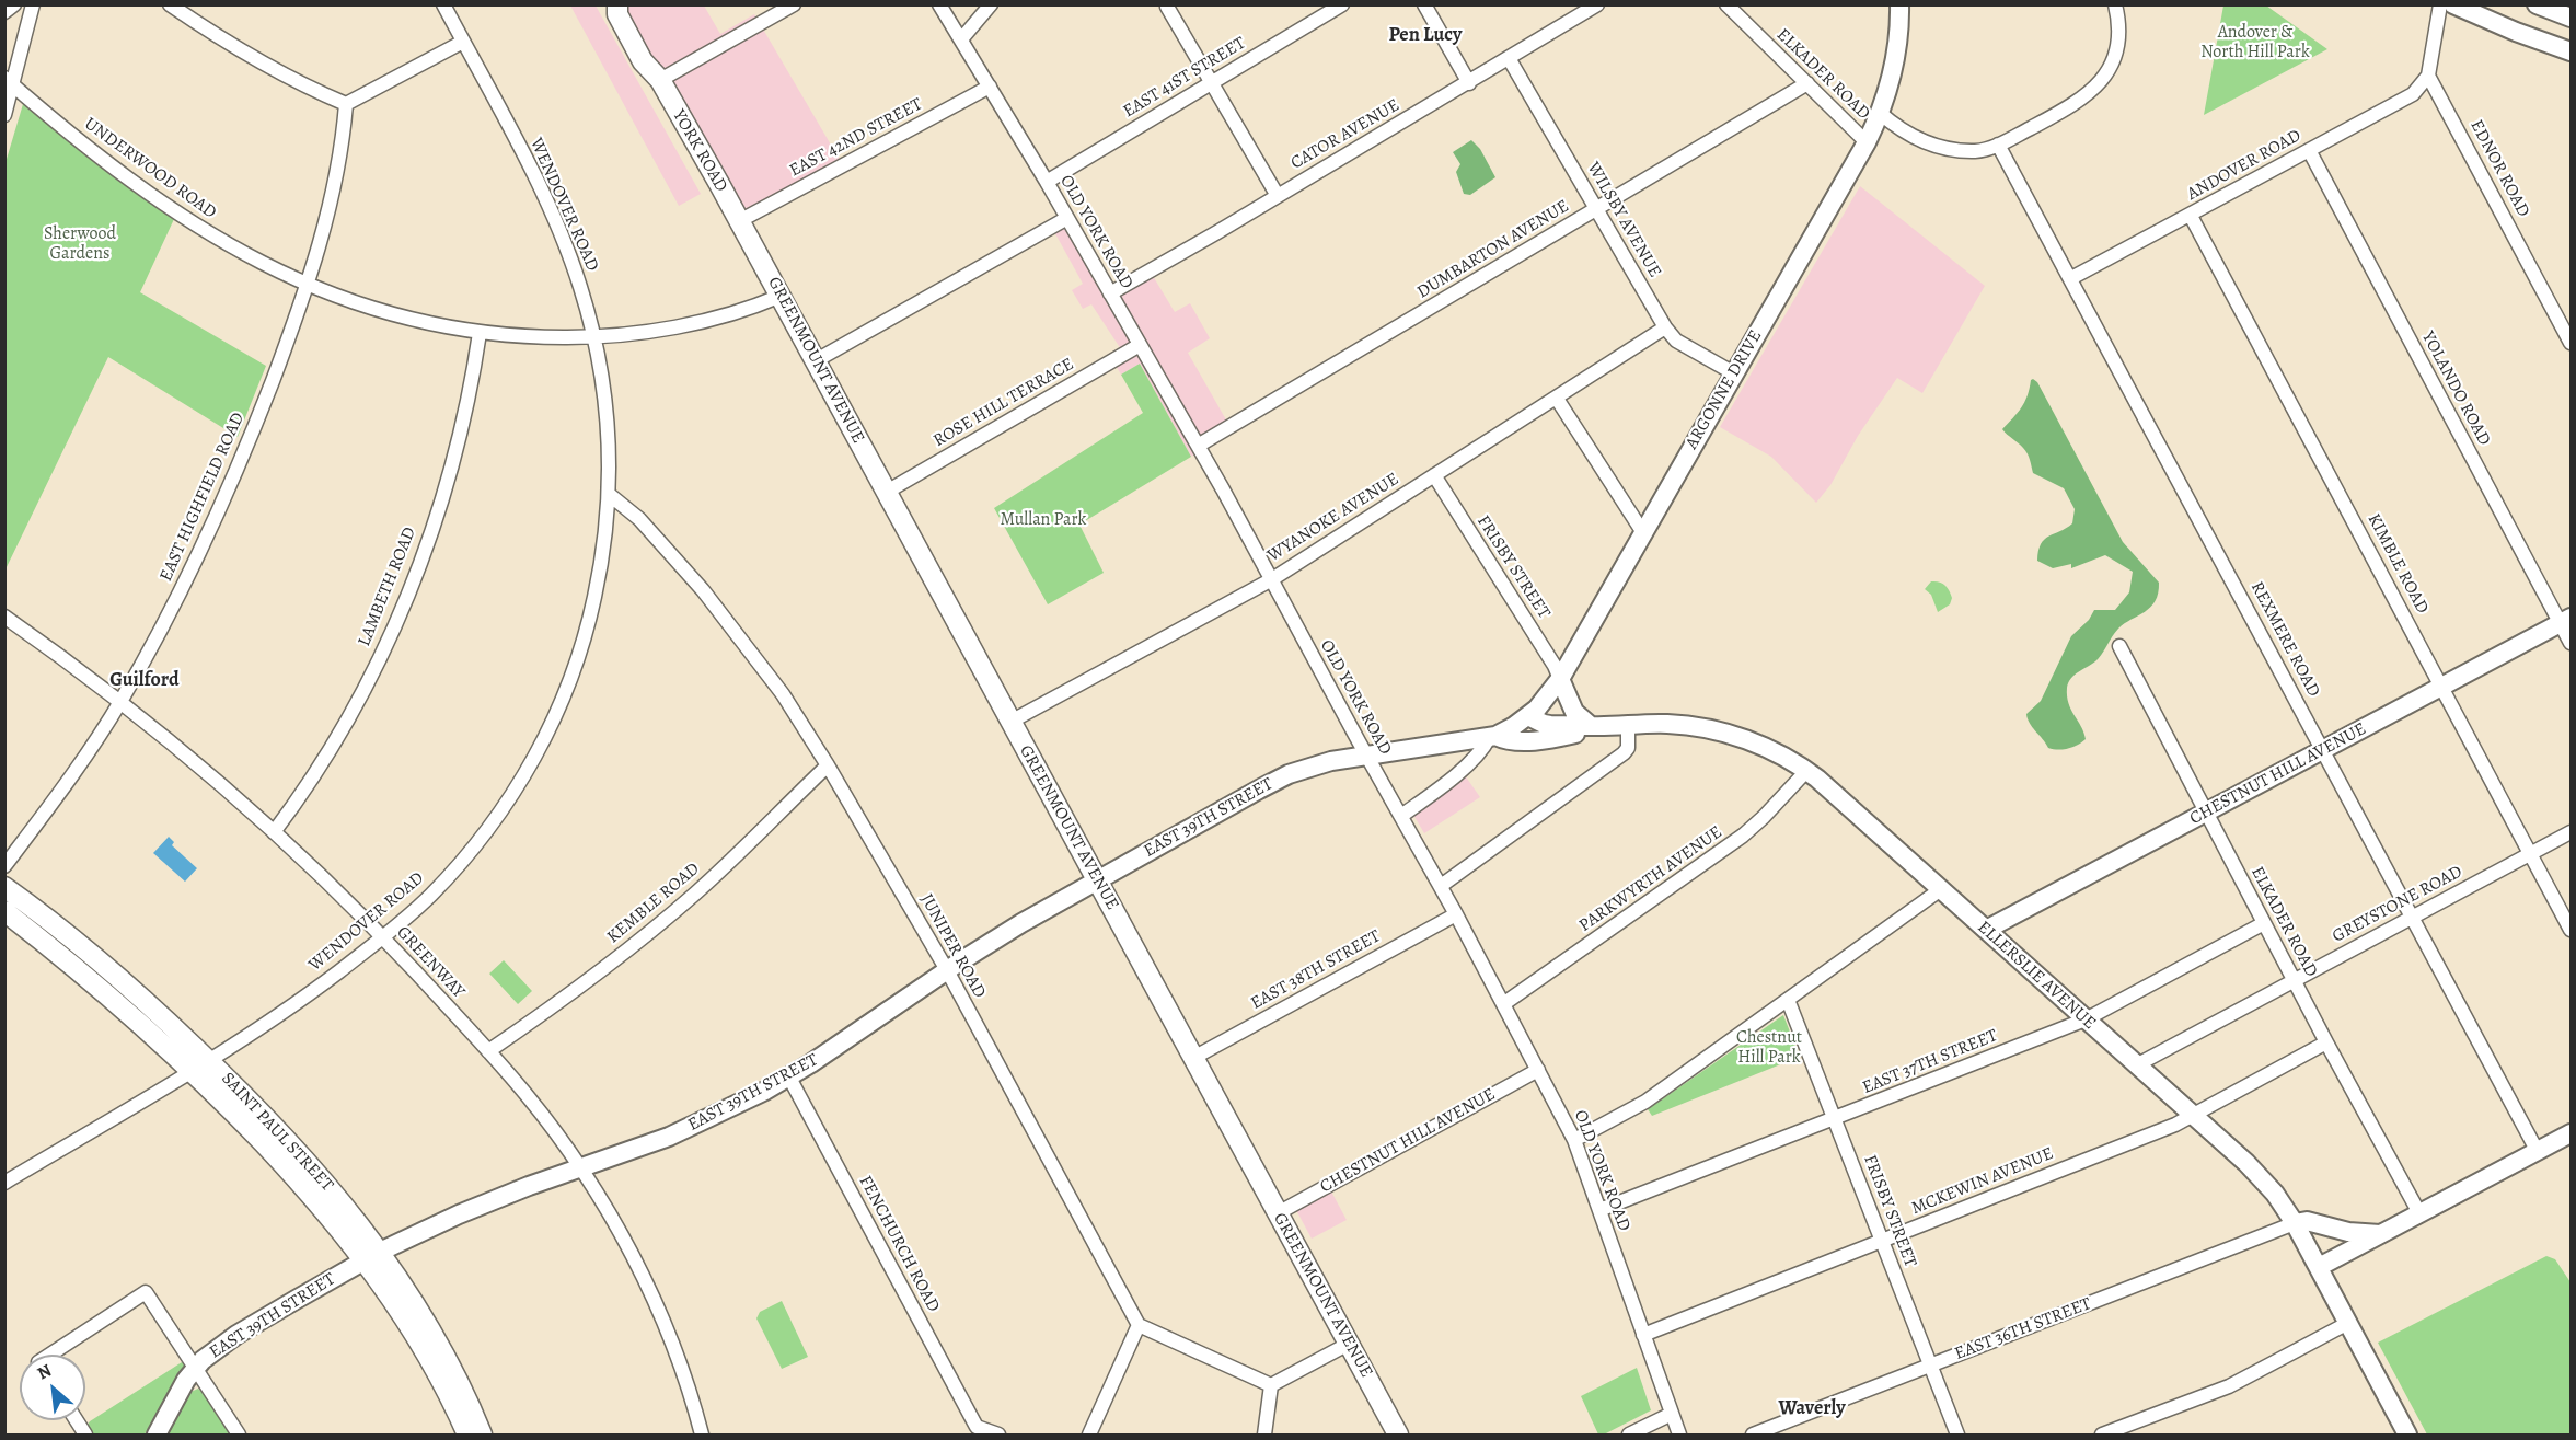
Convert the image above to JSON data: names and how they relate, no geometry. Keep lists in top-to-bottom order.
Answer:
{
  "streets": {
    "main road": [
      "YORK ROAD",
      "GREENMOUNT AVENUE",
      "ARGONNE DRIVE",
      "CHESTNUT HILL AVENUE",
      "EAST 39TH STREET",
      "ELLERSLIE AVENUE",
      "SAINT PAUL STREET"
    ],
    "street": [
      "ELKADER ROAD",
      "EAST 41ST STREET",
      "CATOR AVENUE",
      "EAST 42ND STREET",
      "ANDOVER ROAD",
      "UNDERWOOD ROAD",
      "EDNOR ROAD",
      "WENDOVER ROAD",
      "WILSBY AVENUE",
      "OLD YORK ROAD",
      "DUMBARTON AVENUE",
      "YOLANDO ROAD",
      "ROSE HILL TERRACE",
      "EAST HIGHFIELD ROAD",
      "WYANOKE AVENUE",
      "KIMBLE ROAD",
      "FRISBY STREET",
      "LAMBETH ROAD",
      "REXMERE ROAD",
      "PARKWYRTH AVENUE",
      "KEMBLE ROAD",
      "GREYSTONE ROAD",
      "JUNIPER ROAD",
      "GREENWAY",
      "EAST 38TH STREET",
      "EAST 37TH STREET",
      "MCKEWIN AVENUE",
      "FENCHURCH ROAD",
      "EAST 36TH STREET"
    ]
  },
  "crossings": [
    ["ELKADER ROAD", "DUMBARTON AVENUE"],
    ["ELKADER ROAD", "ARGONNE DRIVE"],
    ["ELKADER ROAD", "CHESTNUT HILL AVENUE"],
    ["ELKADER ROAD", "GREYSTONE ROAD"],
    ["ELKADER ROAD", "EAST 37TH STREET"],
    ["ELKADER ROAD", "MCKEWIN AVENUE"],
    ["EAST 41ST STREET", "OLD YORK ROAD"],
    ["CATOR AVENUE", "WILSBY AVENUE"],
    ["CATOR AVENUE", "OLD YORK ROAD"],
    ["EAST 42ND STREET", "YORK ROAD"],
    ["EAST 42ND STREET", "OLD YORK ROAD"],
    ["EAST 42ND STREET", "GREENMOUNT AVENUE"],
    ["YORK ROAD", "GREENMOUNT AVENUE"],
    ["ANDOVER ROAD", "EDNOR ROAD"],
    ["ANDOVER ROAD", "YOLANDO ROAD"],
    ["ANDOVER ROAD", "KIMBLE ROAD"],
    ["ANDOVER ROAD", "REXMERE ROAD"],
    ["UNDERWOOD ROAD", "WENDOVER ROAD"],
    ["UNDERWOOD ROAD", "GREENMOUNT AVENUE"],
    ["UNDERWOOD ROAD", "EAST HIGHFIELD ROAD"],
    ["UNDERWOOD ROAD", "LAMBETH ROAD"],
    ["WENDOVER ROAD", "JUNIPER ROAD"],
    ["WENDOVER ROAD", "GREENWAY"],
    ["WENDOVER ROAD", "SAINT PAUL STREET"],
    ["WILSBY AVENUE", "DUMBARTON AVENUE"],
    ["WILSBY AVENUE", "ARGONNE DRIVE"],
    ["WILSBY AVENUE", "WYANOKE AVENUE"],
    ["OLD YORK ROAD", "DUMBARTON AVENUE"],
    ["OLD YORK ROAD", "ROSE HILL TERRACE"],
    ["OLD YORK ROAD", "WYANOKE AVENUE"],
    ["OLD YORK ROAD", "CHESTNUT HILL AVENUE"],
    ["OLD YORK ROAD", "EAST 39TH STREET"],
    ["OLD YORK ROAD", "PARKWYRTH AVENUE"],
    ["OLD YORK ROAD", "EAST 38TH STREET"],
    ["OLD YORK ROAD", "EAST 37TH STREET"],
    ["OLD YORK ROAD", "MCKEWIN AVENUE"],
    ["GREENMOUNT AVENUE", "ROSE HILL TERRACE"],
    ["GREENMOUNT AVENUE", "WYANOKE AVENUE"],
    ["GREENMOUNT AVENUE", "CHESTNUT HILL AVENUE"],
    ["GREENMOUNT AVENUE", "EAST 39TH STREET"],
    ["GREENMOUNT AVENUE", "EAST 38TH STREET"],
    ["YOLANDO ROAD", "CHESTNUT HILL AVENUE"],
    ["ARGONNE DRIVE", "FRISBY STREET"],
    ["ARGONNE DRIVE", "ELLERSLIE AVENUE"],
    ["EAST HIGHFIELD ROAD", "GREENWAY"],
    ["WYANOKE AVENUE", "FRISBY STREET"],
    ["KIMBLE ROAD", "CHESTNUT HILL AVENUE"],
    ["KIMBLE ROAD", "GREYSTONE ROAD"],
    ["FRISBY STREET", "EAST 37TH STREET"],
    ["FRISBY STREET", "MCKEWIN AVENUE"],
    ["FRISBY STREET", "EAST 36TH STREET"],
    ["LAMBETH ROAD", "GREENWAY"],
    ["REXMERE ROAD", "CHESTNUT HILL AVENUE"],
    ["REXMERE ROAD", "GREYSTONE ROAD"],
    ["CHESTNUT HILL AVENUE", "ELLERSLIE AVENUE"],
    ["EAST 39TH STREET", "JUNIPER ROAD"],
    ["EAST 39TH STREET", "GREENWAY"],
    ["EAST 39TH STREET", "SAINT PAUL STREET"],
    ["EAST 39TH STREET", "FENCHURCH ROAD"],
    ["PARKWYRTH AVENUE", "ELLERSLIE AVENUE"],
    ["KEMBLE ROAD", "JUNIPER ROAD"],
    ["KEMBLE ROAD", "GREENWAY"],
    ["GREYSTONE ROAD", "ELLERSLIE AVENUE"],
    ["ELLERSLIE AVENUE", "EAST 37TH STREET"],
    ["ELLERSLIE AVENUE", "MCKEWIN AVENUE"],
    ["ELLERSLIE AVENUE", "EAST 36TH STREET"]
  ],
  "districts": ["Pen Lucy", "Guilford", "Waverly"],
  "parks": [
    "Andover & North Hill Park",
    "Sherwood Gardens",
    "Mullan Park",
    "Chestnut Hill Park"
  ],
  "north": "top left"
}
